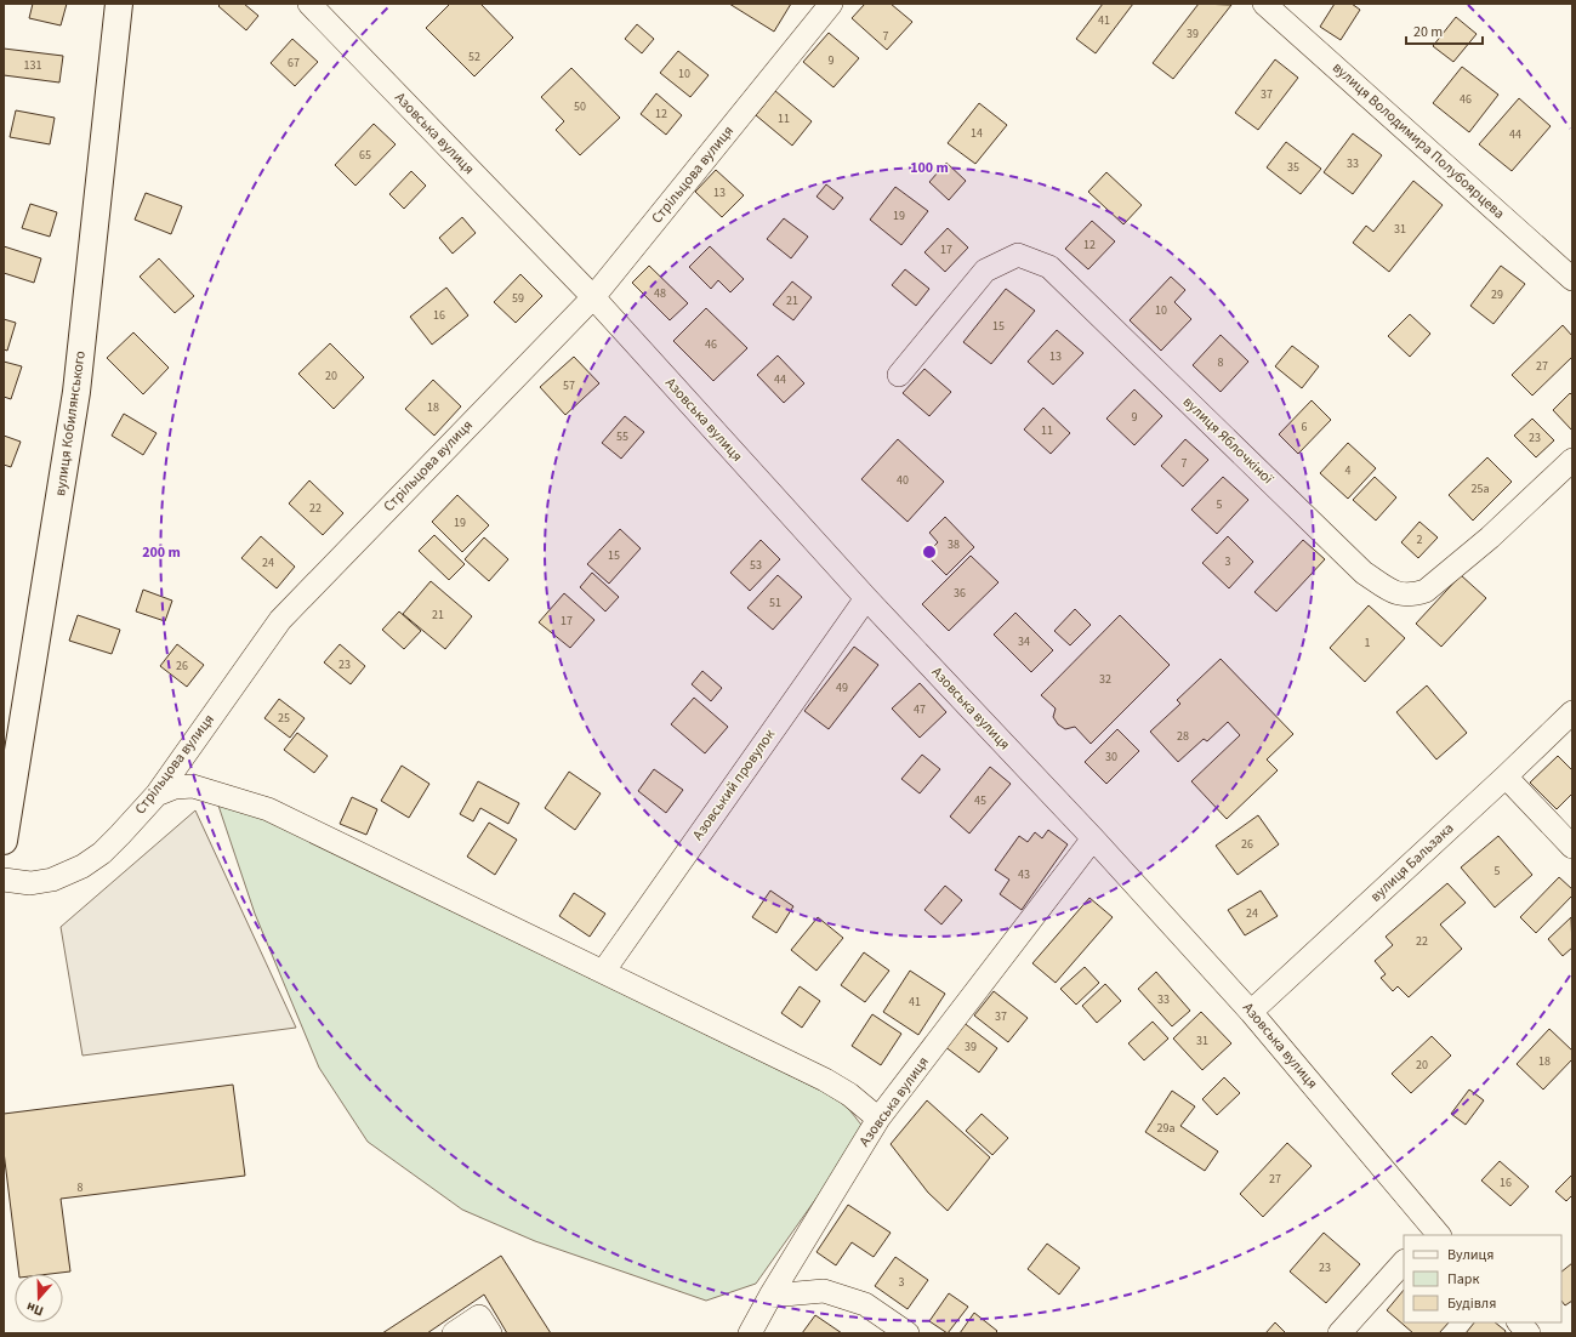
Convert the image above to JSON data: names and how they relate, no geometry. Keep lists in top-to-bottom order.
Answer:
{
  "streets": {
    "main road": ["вулиця Кобилянського"],
    "street": [
      "Азовська вулиця",
      "вулиця Володимира Полубоярцева",
      "Стрільцова вулиця",
      "вулиця Яблочкіної",
      "Азовський провулок",
      "вулиця Бальзака"
    ]
  },
  "crossings": [
    ["Азовська вулиця", "Стрільцова вулиця"],
    ["Азовська вулиця", "Азовський провулок"],
    ["Азовська вулиця", "вулиця Бальзака"]
  ],
  "house_numbers": [
    "41",
    "39",
    "7",
    "52",
    "9",
    "67",
    "131",
    "10",
    "37",
    "46",
    "50",
    "12",
    "11",
    "14",
    "44",
    "65",
    "33",
    "35",
    "13",
    "19",
    "31",
    "12",
    "17",
    "48",
    "29",
    "59",
    "21",
    "10",
    "16",
    "15",
    "46",
    "13",
    "8",
    "27",
    "20",
    "44",
    "57",
    "18",
    "9",
    "6",
    "11",
    "55",
    "23",
    "7",
    "4",
    "40",
    "25а",
    "5",
    "22",
    "19",
    "2",
    "38",
    "15",
    "3",
    "24",
    "53",
    "36",
    "51",
    "21",
    "17",
    "34",
    "1",
    "23",
    "26",
    "32",
    "49",
    "47",
    "25",
    "28",
    "30",
    "45",
    "26",
    "5",
    "43",
    "24",
    "22",
    "33",
    "41",
    "37",
    "31",
    "39",
    "18",
    "20",
    "29а",
    "27",
    "16",
    "8",
    "23",
    "3"
  ],
  "legend": ["Вулиця", "Парк", "Будівля"],
  "scale_bar": "20 m",
  "north": "bottom",
  "rings": ["100 m", "200 m"]
}
